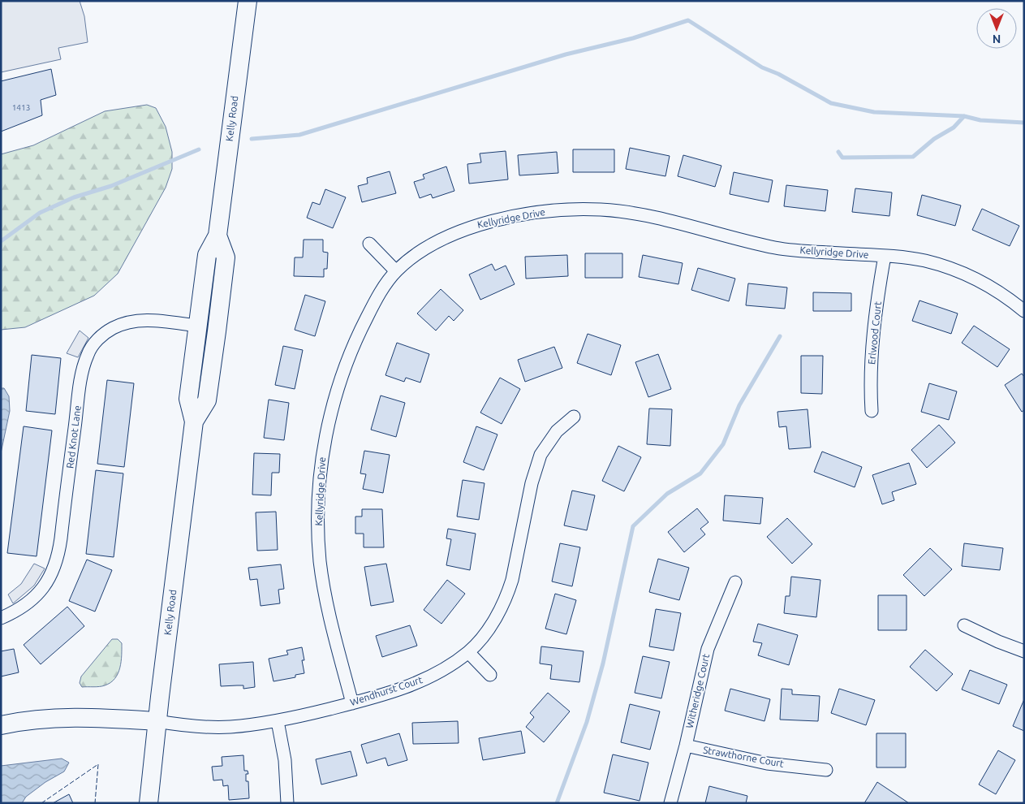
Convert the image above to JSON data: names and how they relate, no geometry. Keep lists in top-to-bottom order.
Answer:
{
  "streets": {
    "main road": ["Kelly Road"],
    "street": [
      "Kellyridge Drive",
      "Erlwood Court",
      "Red Knot Lane",
      "Wendhurst Court",
      "Witheridge Court",
      "Strawthorne Court"
    ]
  },
  "crossings": [
    ["Kelly Road", "Red Knot Lane"],
    ["Kelly Road", "Wendhurst Court"],
    ["Kellyridge Drive", "Erlwood Court"],
    ["Kellyridge Drive", "Wendhurst Court"],
    ["Witheridge Court", "Strawthorne Court"]
  ],
  "house_numbers": ["1413"],
  "north": "bottom"
}
